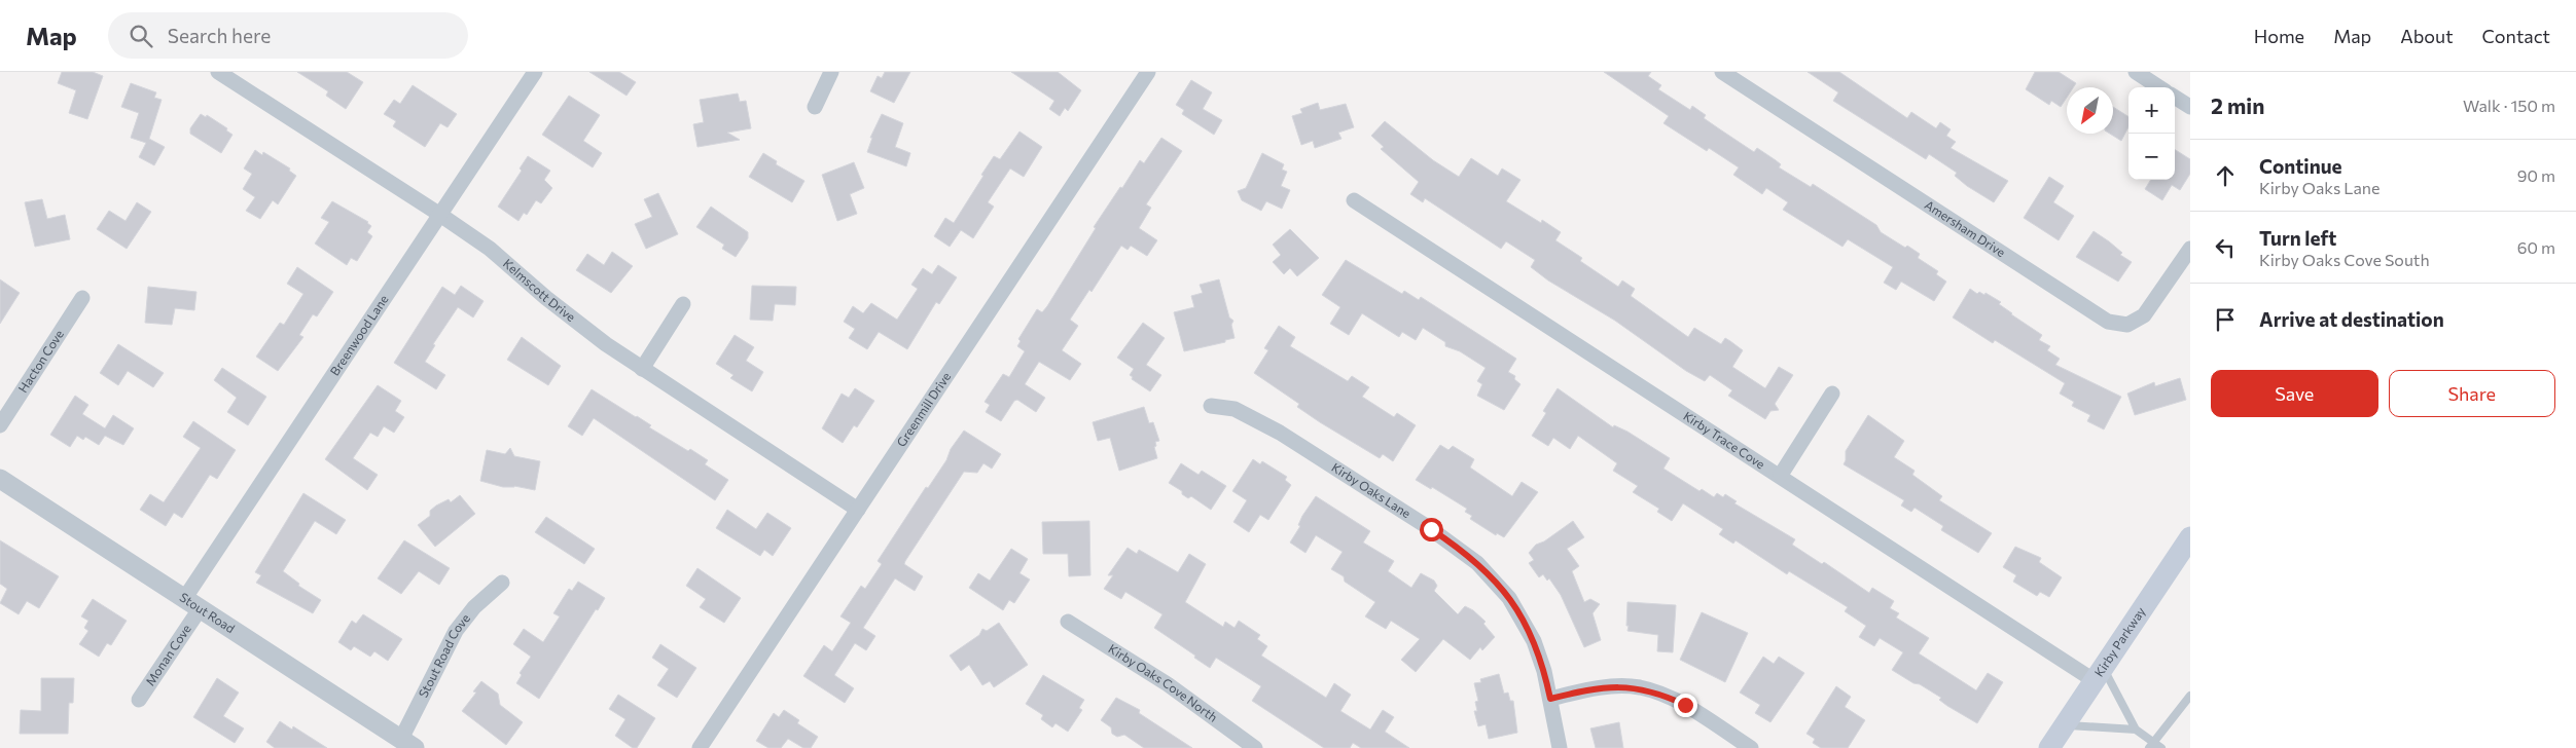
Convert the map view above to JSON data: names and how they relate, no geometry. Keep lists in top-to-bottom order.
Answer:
{
  "streets": {
    "main road": ["Kirby Parkway"],
    "street": [
      "Amersham Drive",
      "Kelmscott Drive",
      "Breenwood Lane",
      "Hacton Cove",
      "Greenmill Drive",
      "Kirby Trace Cove",
      "Kirby Oaks Lane",
      "Stout Road",
      "Monan Cove",
      "Stout Road Cove",
      "Kirby Oaks Cove North"
    ]
  },
  "crossings": [
    ["Kelmscott Drive", "Breenwood Lane"],
    ["Kelmscott Drive", "Greenmill Drive"],
    ["Breenwood Lane", "Stout Road"],
    ["Breenwood Lane", "Monan Cove"],
    ["Kirby Trace Cove", "Kirby Parkway"],
    ["Stout Road", "Monan Cove"],
    ["Stout Road", "Stout Road Cove"]
  ],
  "north": "bottom left",
  "page": {
    "header": "Map",
    "search": "Search here",
    "nav": [
      "Home",
      "Map",
      "About",
      "Contact"
    ],
    "heading": ["2 min", "Walk · 150 m"],
    "map_buttons": ["+", "−"],
    "list": [
      ["Continue", "Kirby Oaks Lane", "90 m"],
      ["Turn left", "Kirby Oaks Cove South", "60 m"],
      "Arrive at destination"
    ],
    "buttons": ["Save", "Share"]
  }
}
